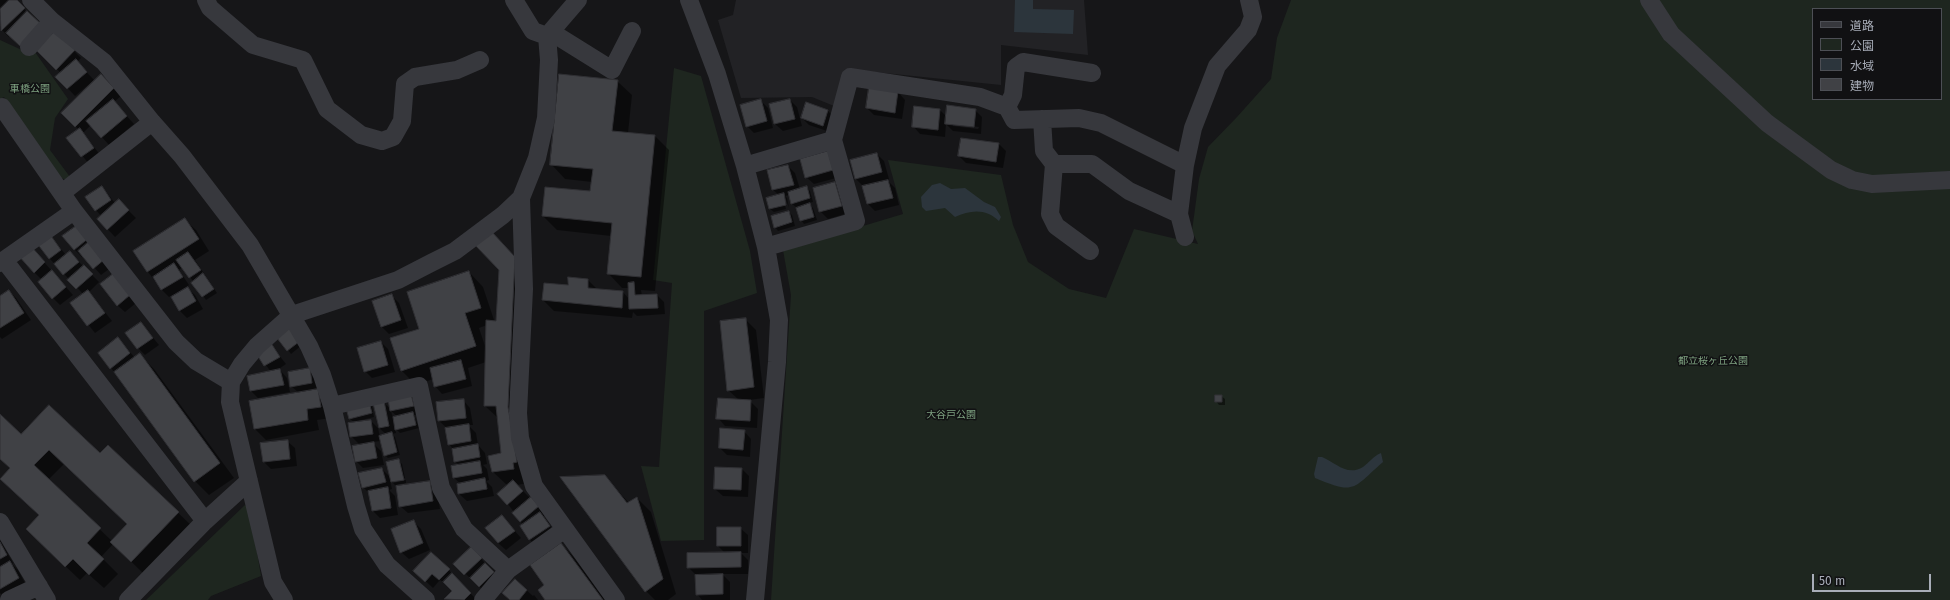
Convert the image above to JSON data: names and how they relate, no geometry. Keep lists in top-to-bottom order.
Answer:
{
  "parks": ["車橋公園", "都立桜ヶ丘公園", "大谷戸公園"],
  "legend": [
    "道路",
    "公園",
    "水域",
    "建物"
  ],
  "scale_bar": "50 m"
}
